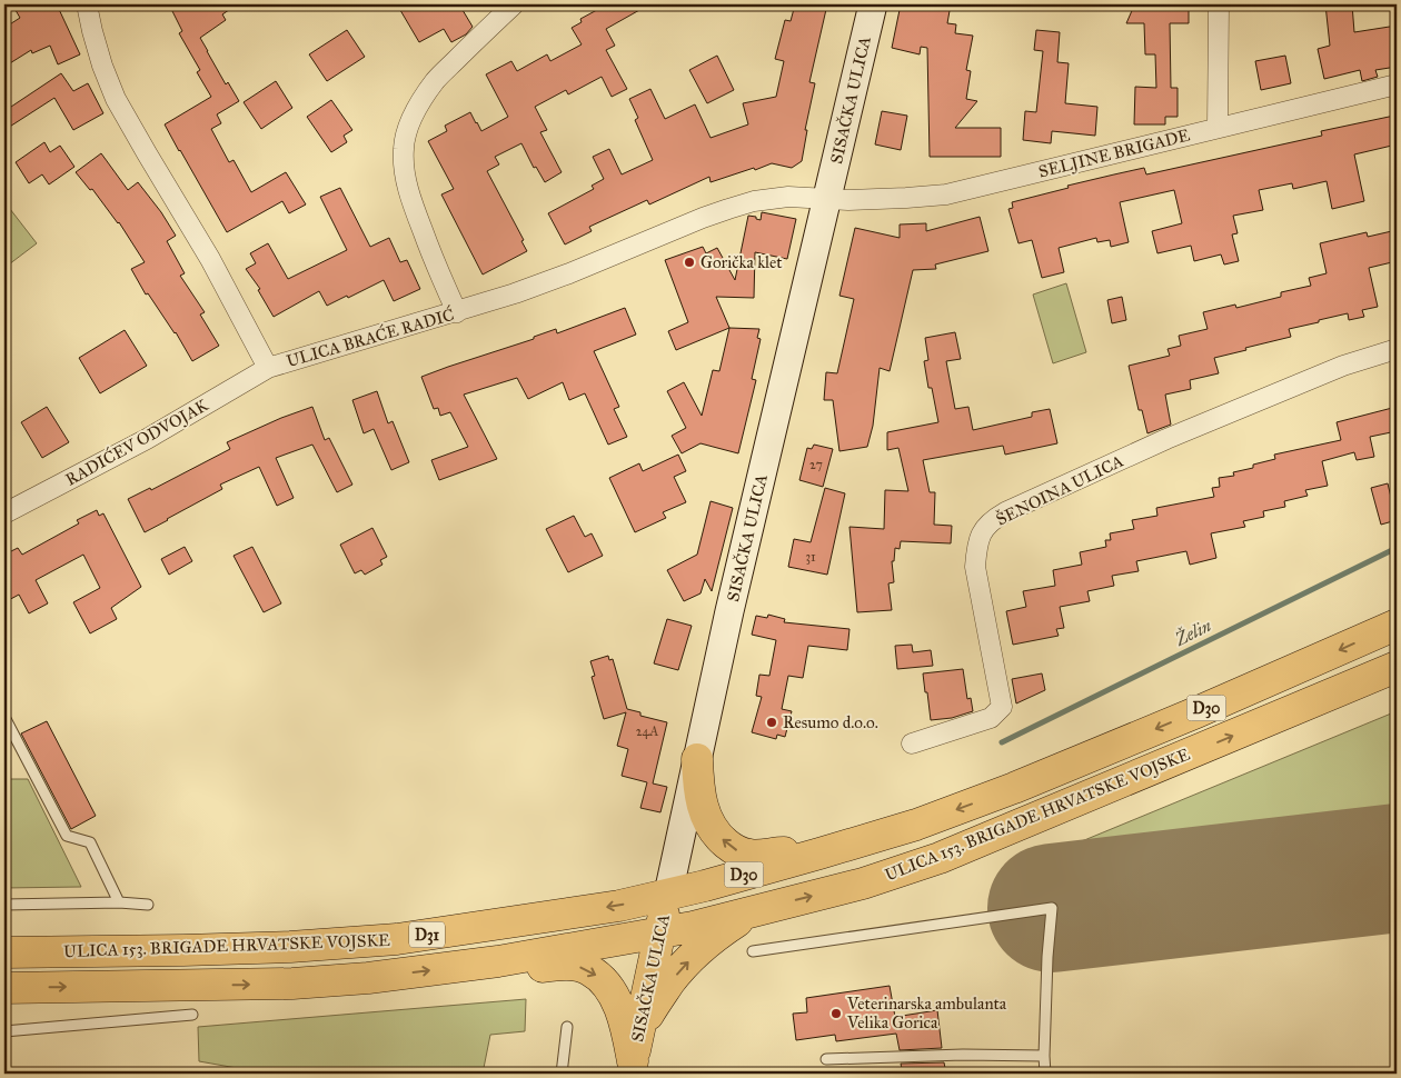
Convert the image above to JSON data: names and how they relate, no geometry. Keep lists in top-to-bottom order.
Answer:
{
  "streets": {
    "main road": [
      "SISAČKA ULICA",
      "D30",
      "ULICA 153. BRIGADE HRVATSKE VOJSKE",
      "D31"
    ],
    "street": [
      "SELJINE BRIGADE",
      "ULICA BRAĆE RADIĆ",
      "RADIĆEV ODVOJAK",
      "ŠENOINA ULICA"
    ]
  },
  "crossings": [
    ["SISAČKA ULICA", "SELJINE BRIGADE"],
    ["SISAČKA ULICA", "ULICA BRAĆE RADIĆ"],
    ["SISAČKA ULICA", "ULICA 153. BRIGADE HRVATSKE VOJSKE"],
    ["SELJINE BRIGADE", "ULICA BRAĆE RADIĆ"],
    ["ULICA BRAĆE RADIĆ", "RADIĆEV ODVOJAK"]
  ],
  "water": ["Želin"],
  "places": ["Gorička klet", "Resumo d.o.o.", "Veterinarska ambulanta Velika Gorica"],
  "house_numbers": ["27", "31", "24A"]
}
